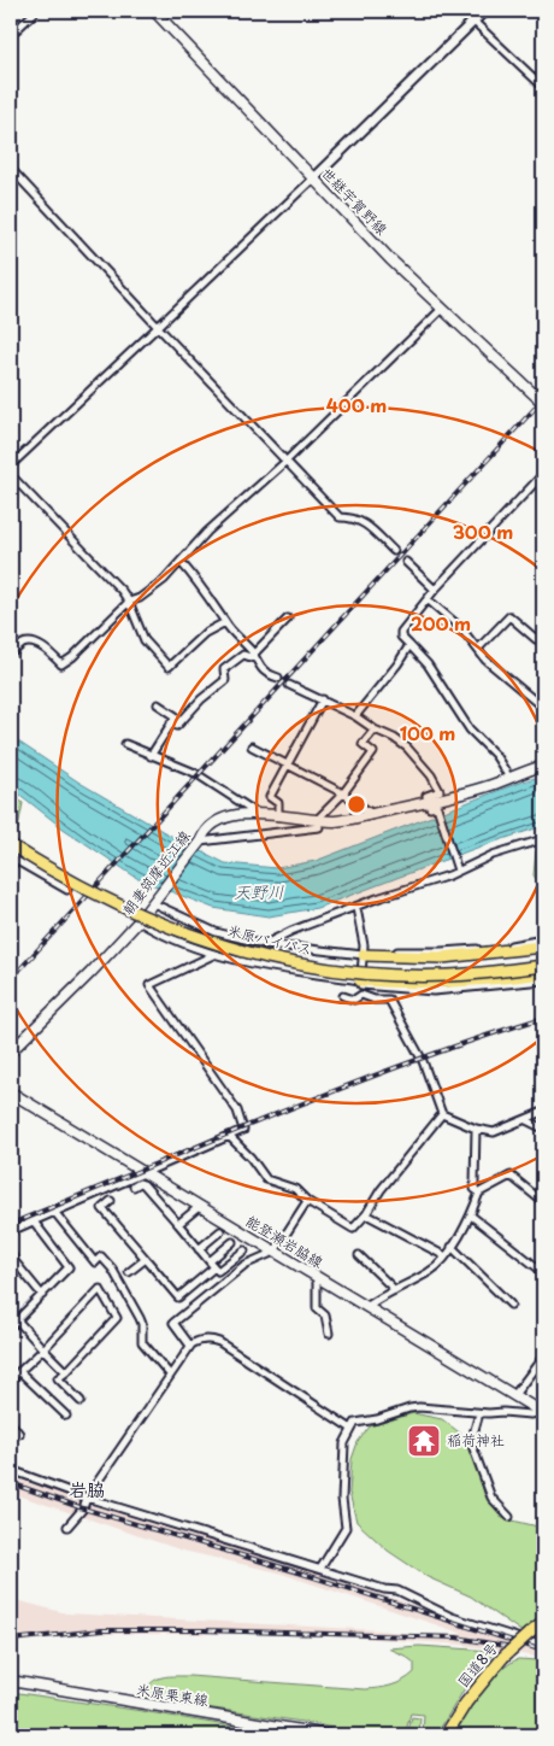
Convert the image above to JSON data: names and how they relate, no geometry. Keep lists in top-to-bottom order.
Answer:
{
  "streets": {
    "highway": ["米原バイパス", "国道8号"],
    "main road": [
      "世継宇賀野線",
      "朝妻筑摩近江線",
      "能登瀬岩脇線",
      "米原栗東線"
    ]
  },
  "districts": ["岩脇"],
  "water": ["天野川"],
  "places": {
    "temple": ["稲荷神社"]
  },
  "rings": [
    "400 m",
    "300 m",
    "200 m",
    "100 m"
  ]
}
